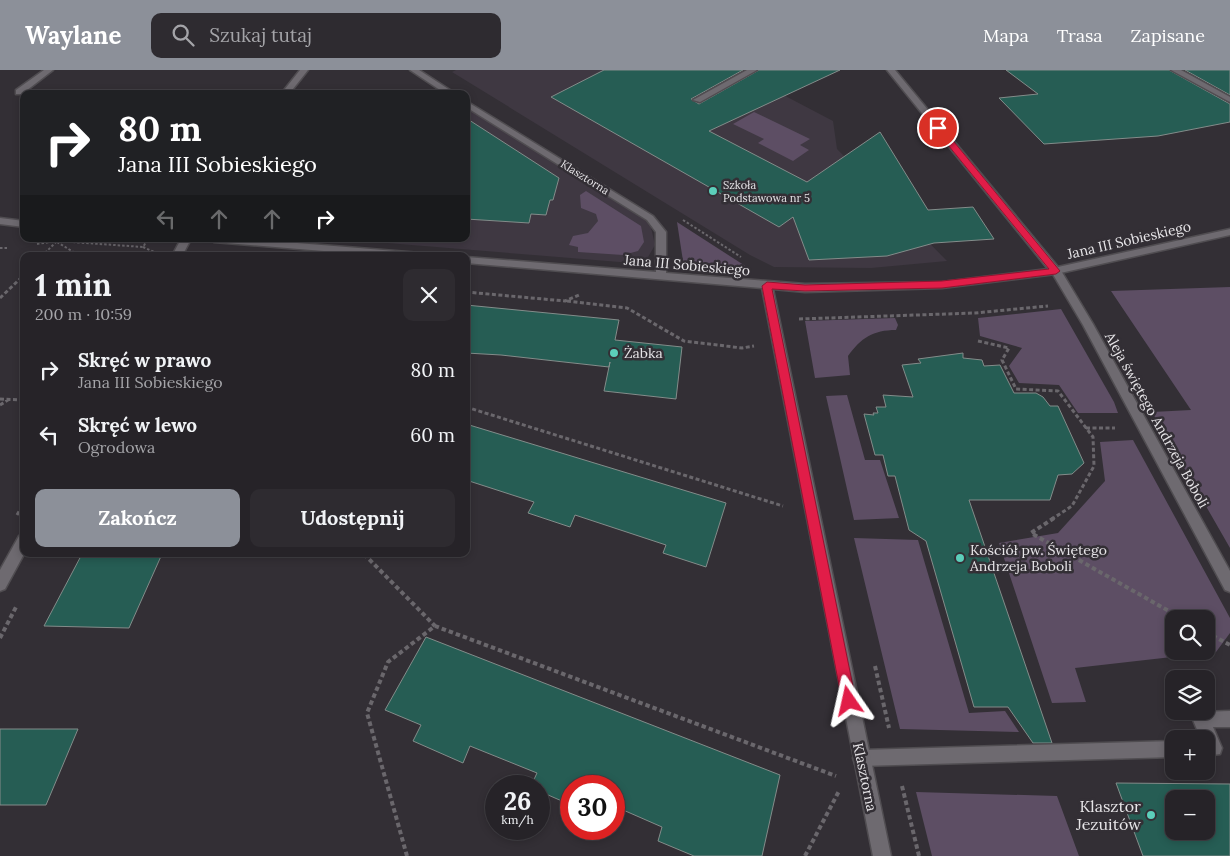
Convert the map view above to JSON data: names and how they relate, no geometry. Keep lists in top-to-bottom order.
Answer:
{
  "streets": {
    "street": ["Klasztorna", "Jana III Sobieskiego", "Aleja świętego Andrzeja Boboli"]
  },
  "crossings": [
    ["Klasztorna", "Jana III Sobieskiego"],
    ["Jana III Sobieskiego", "Aleja świętego Andrzeja Boboli"]
  ],
  "places": [
    "Szkoła Podstawowa nr 5",
    "Żabka",
    "Kościół pw. Świętego Andrzeja Boboli",
    "Klasztor Jezuitów"
  ],
  "page": {
    "header": "Waylane",
    "search": "Szukaj tutaj",
    "nav": ["Mapa", "Trasa", "Zapisane"],
    "turn": ["80 m", "Jana III Sobieskiego"],
    "heading": ["1 min", "200 m · 10:59"],
    "list": [
      {
        "name": "Skręć w prawo",
        "note": "Jana III Sobieskiego",
        "value": "80 m"
      },
      {
        "name": "Skręć w lewo",
        "note": "Ogrodowa",
        "value": "60 m"
      }
    ],
    "buttons": ["Zakończ", "Udostępnij"],
    "map_buttons": ["+", "−"],
    "speed": "26 km/h",
    "limit": "30"
  }
}
